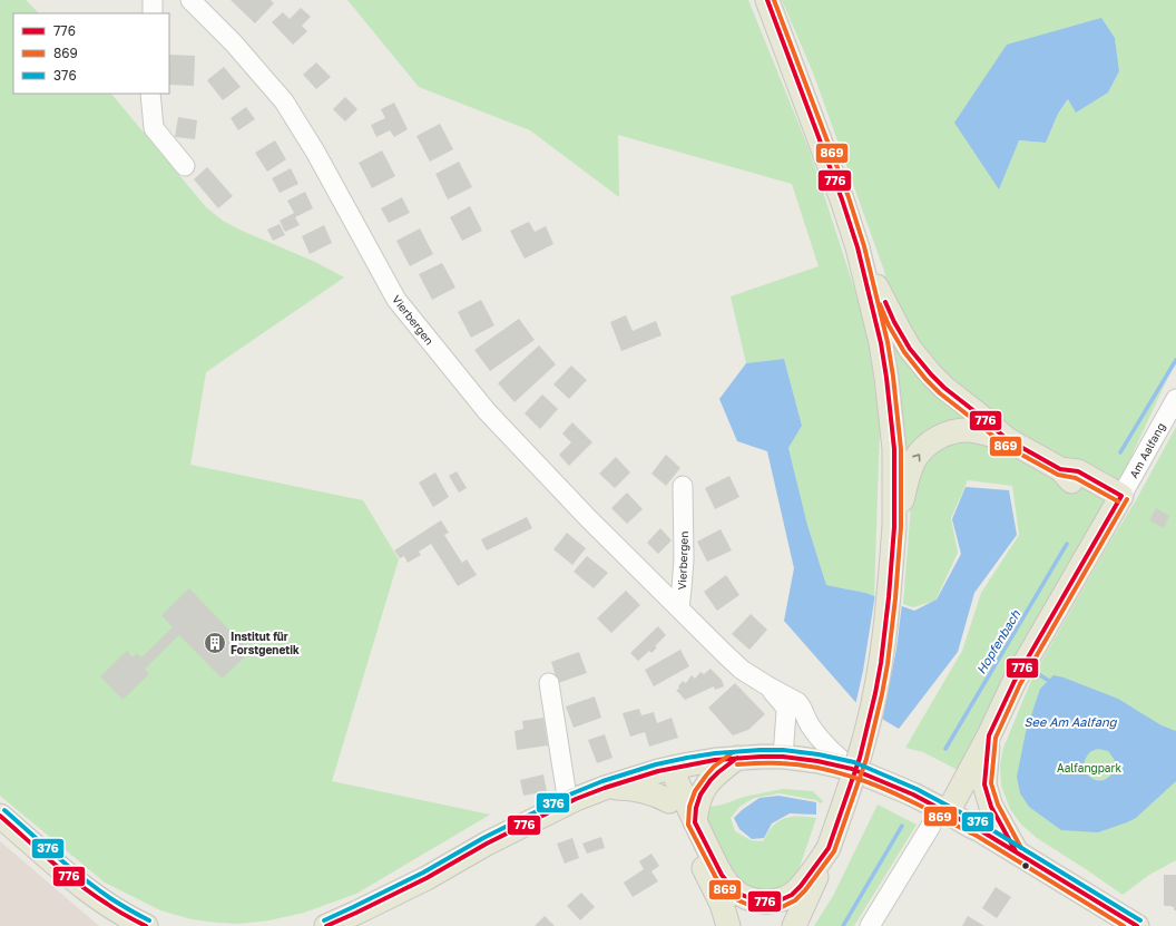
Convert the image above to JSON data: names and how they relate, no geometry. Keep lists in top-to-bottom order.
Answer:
{
  "streets": {
    "main road": ["Am Aalfang"],
    "street": ["Vierbergen"]
  },
  "water": ["Hopfenbach", "See Am Aalfang"],
  "parks": ["Aalfangpark"],
  "places": {
    "building": ["Institut für Forstgenetik"]
  },
  "lines": ["transit line 776", "transit line 869", "transit line 376"],
  "legend": ["776", "869", "376"]
}
